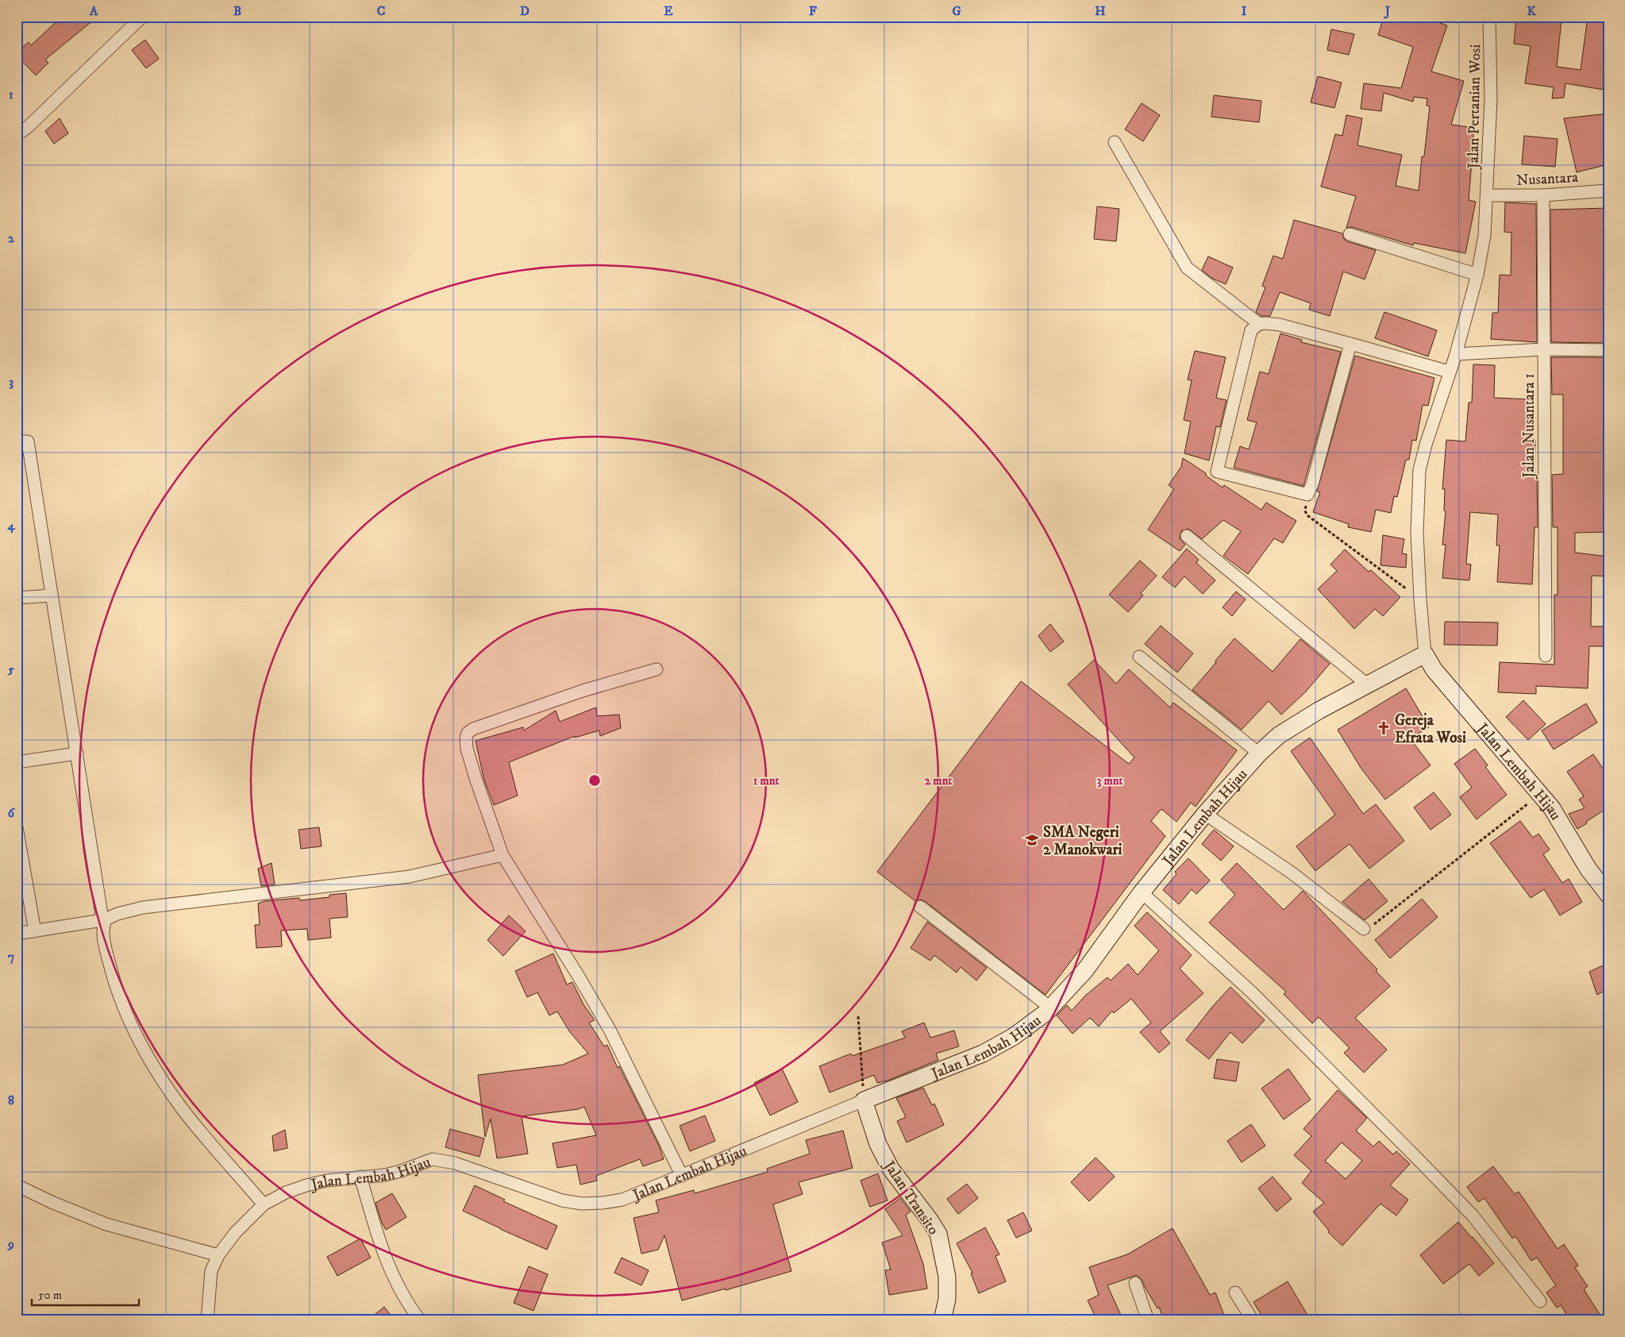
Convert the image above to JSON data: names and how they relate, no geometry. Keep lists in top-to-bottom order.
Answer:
{
  "streets": {
    "street": [
      "Jalan Pertanian Wosi",
      "Nusantara",
      "Jalan Nusantara 1",
      "Jalan Lembah Hijau",
      "Jalan Transito"
    ]
  },
  "crossings": [
    ["Jalan Pertanian Wosi", "Nusantara"],
    ["Jalan Pertanian Wosi", "Jalan Lembah Hijau"],
    ["Nusantara", "Jalan Nusantara 1"],
    ["Jalan Lembah Hijau", "Jalan Transito"]
  ],
  "places": {
    "church": ["Gereja Efrata Wosi"],
    "school or university": ["SMA Negeri 2 Manokwari"]
  },
  "scale_bar": "50 m",
  "grid": {
    "columns": [
      "A",
      "B",
      "C",
      "D",
      "E",
      "F",
      "G",
      "H",
      "I",
      "J",
      "K"
    ],
    "rows": [
      "1",
      "2",
      "3",
      "4",
      "5",
      "6",
      "7",
      "8",
      "9"
    ]
  },
  "rings": ["1 mnt", "2 mnt", "3 mnt"]
}
